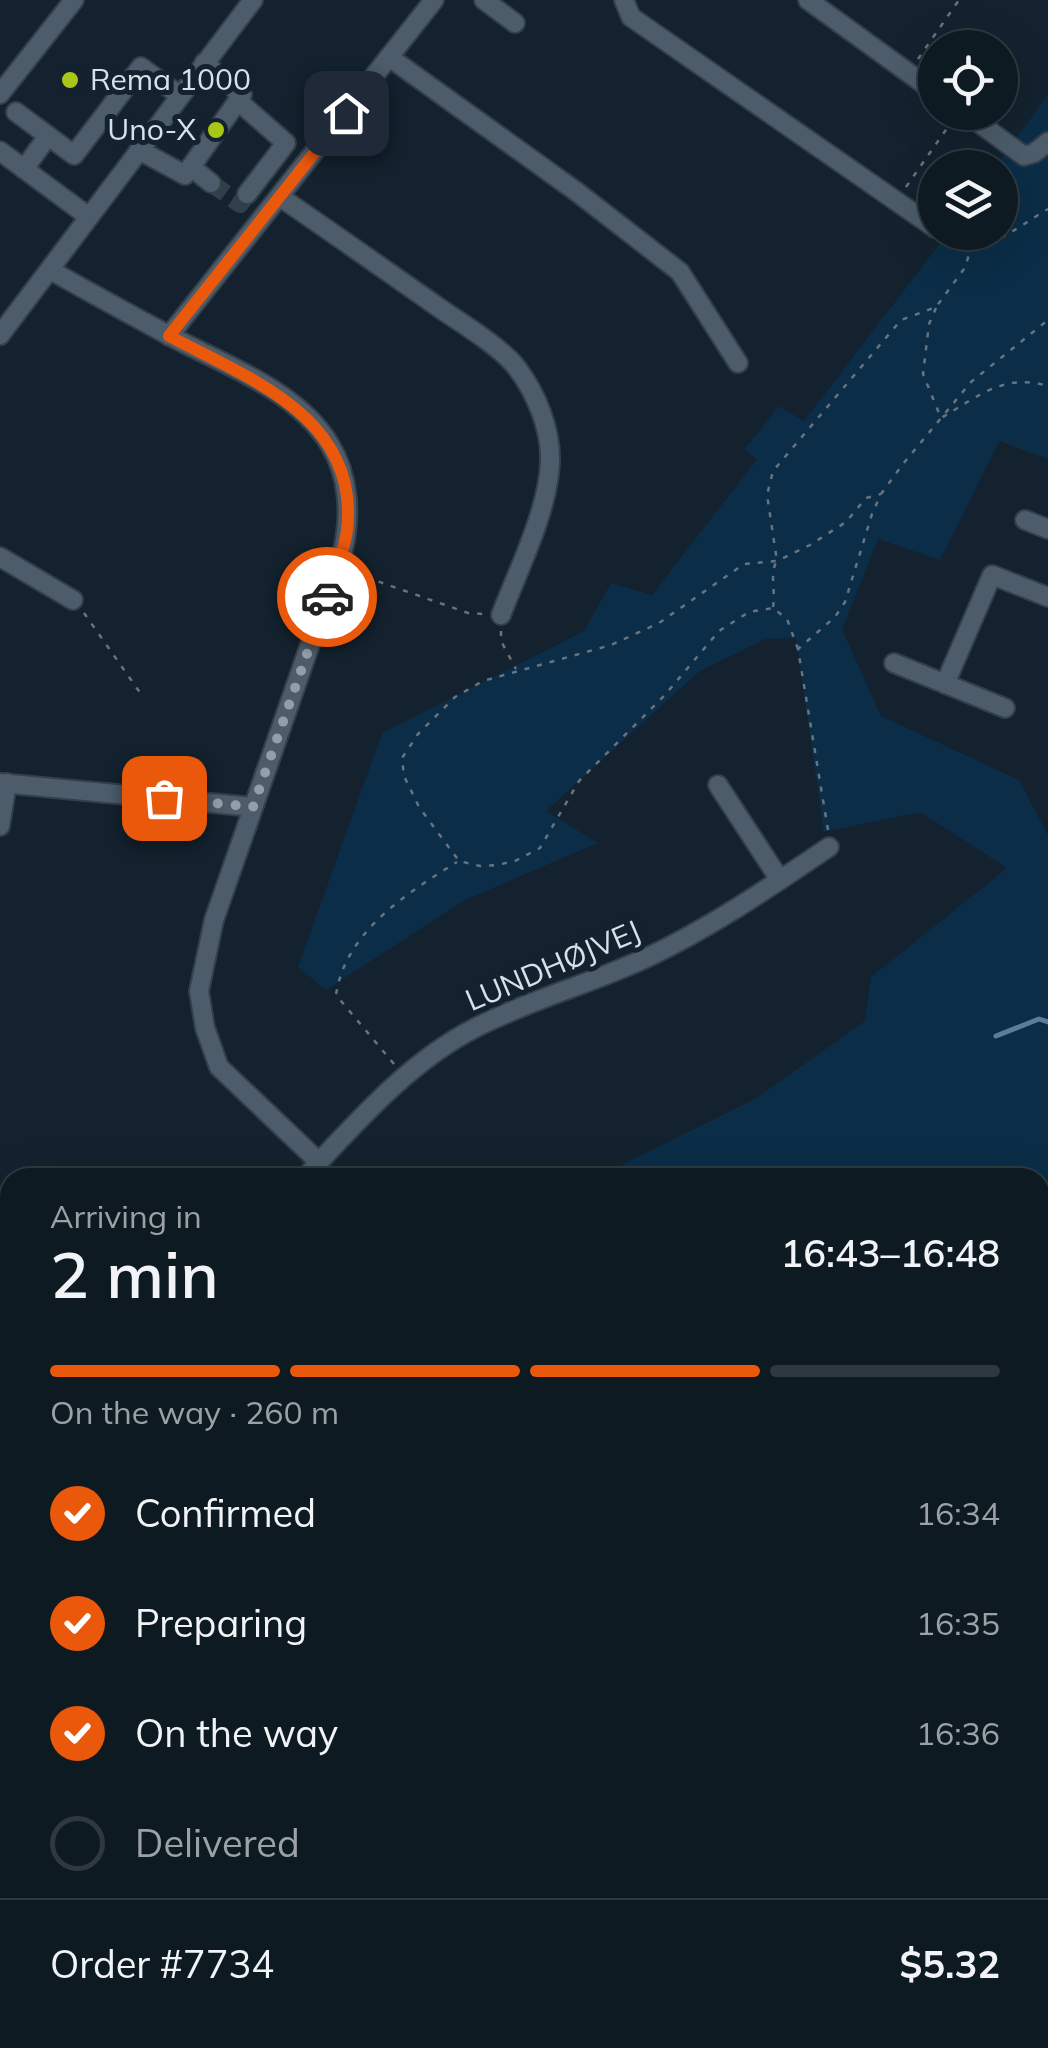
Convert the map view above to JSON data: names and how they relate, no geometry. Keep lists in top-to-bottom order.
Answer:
{
  "streets": {
    "street": ["LUNDHØJVEJ"]
  },
  "places": ["Rema 1000", "Uno-X"],
  "page": {
    "heading": ["2 min", "Arriving in", "16:43–16:48"],
    "panel": ["Order #7734", "$5.32"],
    "bar": "On the way · 260 m",
    "list": [
      ["Confirmed", "16:34"],
      ["Preparing", "16:35"],
      ["On the way", "16:36"],
      "Delivered"
    ]
  }
}
